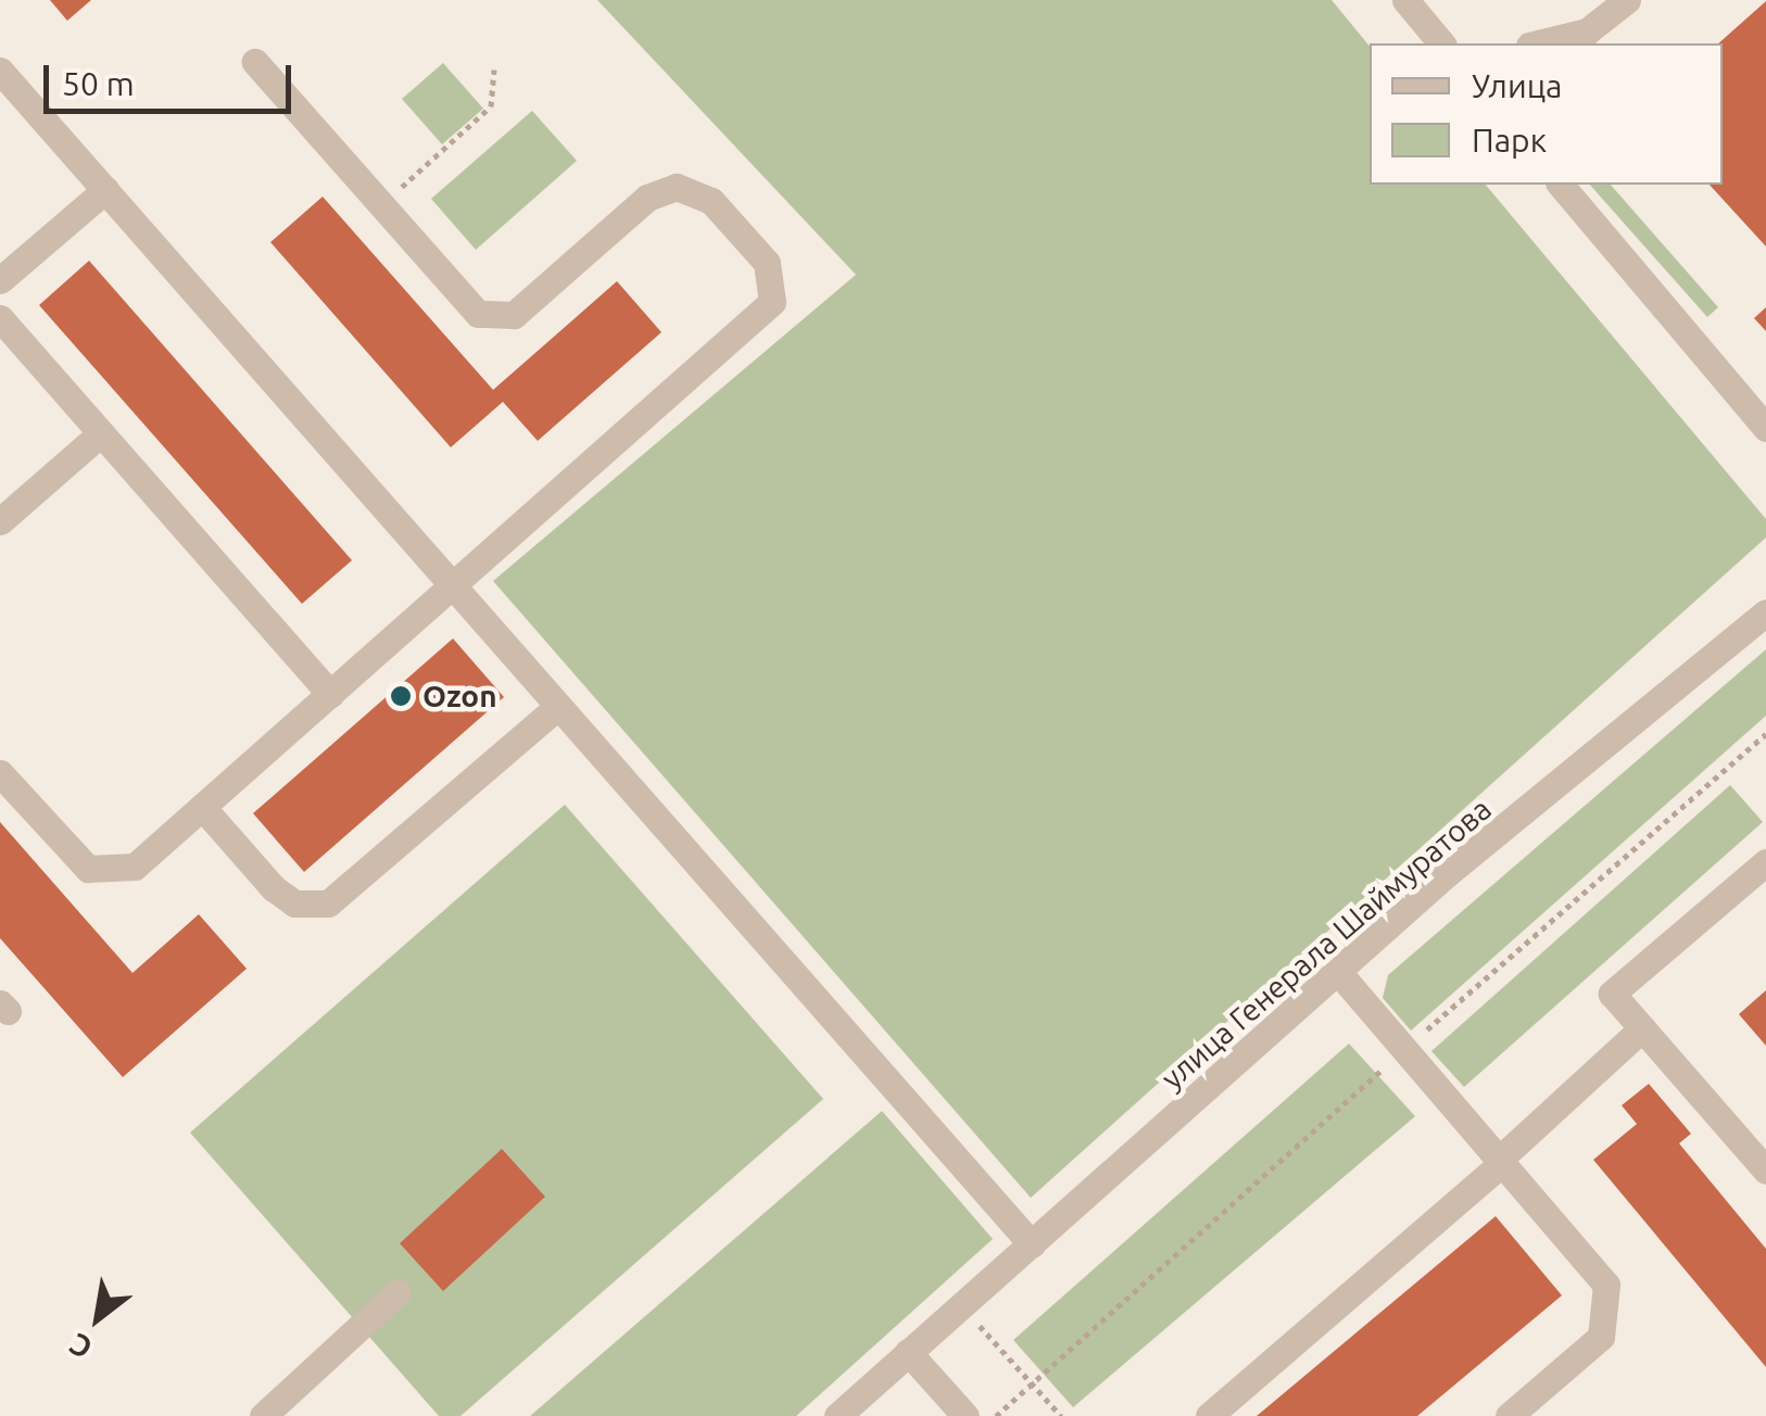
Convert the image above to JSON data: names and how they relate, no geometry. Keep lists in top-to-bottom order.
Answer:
{
  "streets": {
    "street": ["улица Генерала Шаймуратова"]
  },
  "places": ["Ozon"],
  "legend": ["Улица", "Парк"],
  "scale_bar": "50 m",
  "north": "bottom left"
}
